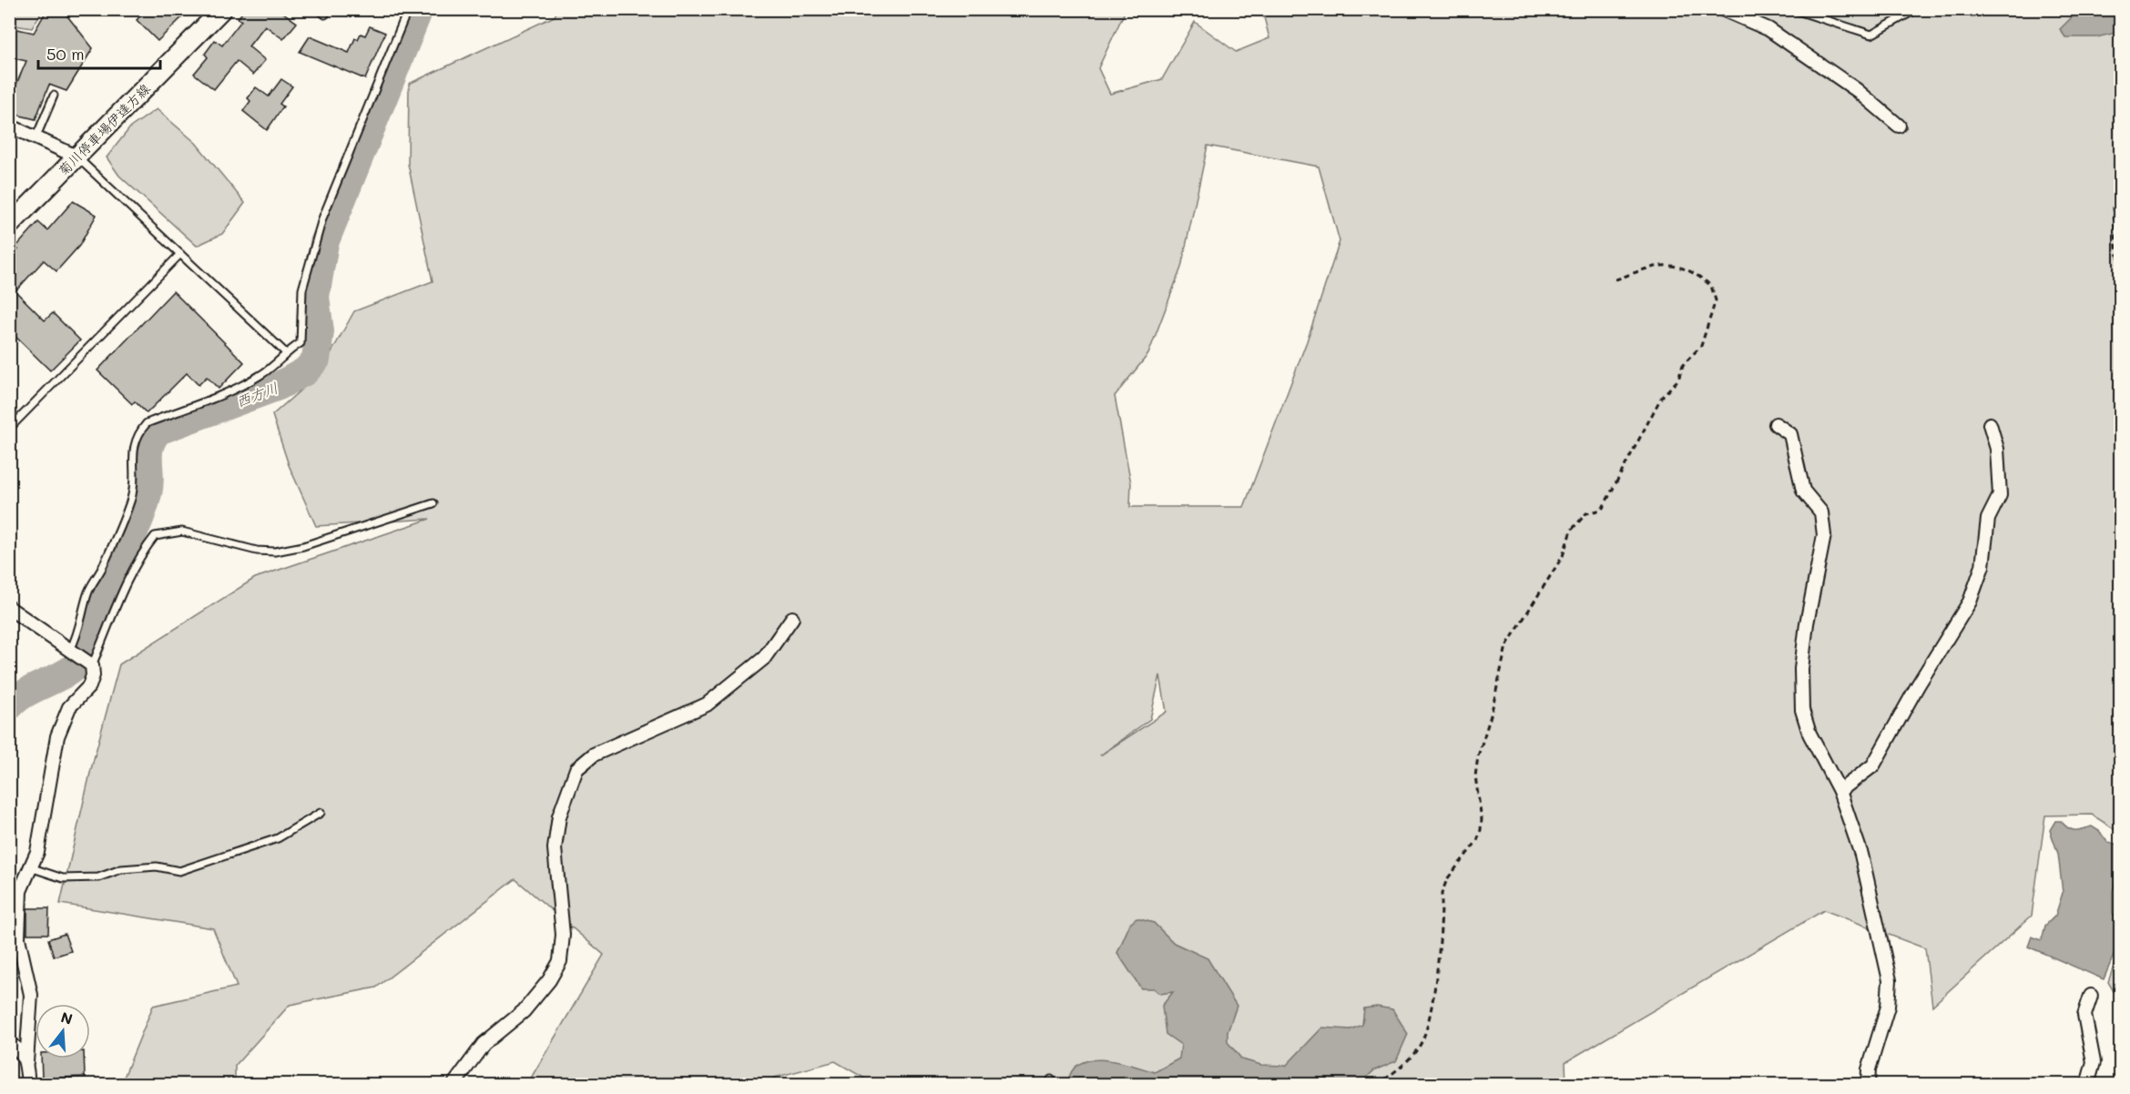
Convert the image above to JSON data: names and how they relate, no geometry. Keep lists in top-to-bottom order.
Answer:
{
  "streets": {
    "main road": ["菊川停車場伊達方線"]
  },
  "water": ["西方川"],
  "scale_bar": "50 m",
  "north": "top"
}
